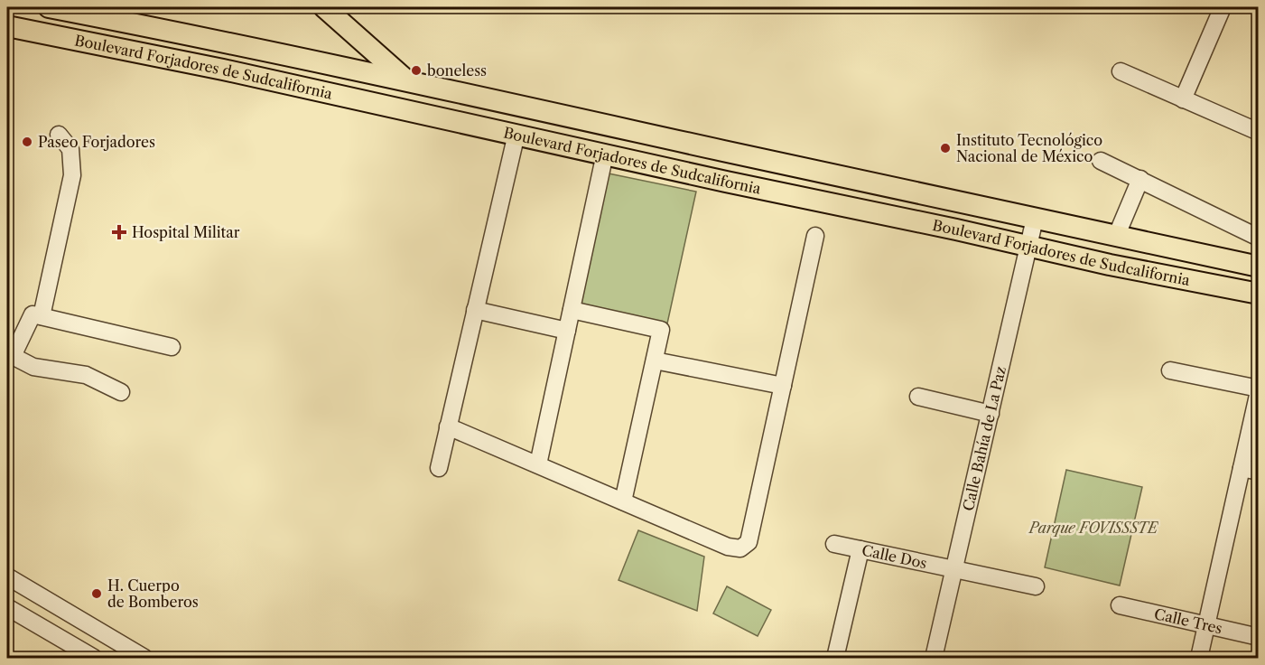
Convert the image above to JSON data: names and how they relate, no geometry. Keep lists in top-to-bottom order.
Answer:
{
  "streets": {
    "main road": ["Boulevard Forjadores de Sudcalifornia"],
    "street": ["Calle Bahía de La Paz", "Calle Dos", "Calle Tres"]
  },
  "crossings": [
    ["Boulevard Forjadores de Sudcalifornia", "Calle Bahía de La Paz"],
    ["Calle Bahía de La Paz", "Calle Dos"]
  ],
  "parks": ["Parque FOVISSSTE"],
  "places": {
    "other": [
      "boneless",
      "Paseo Forjadores",
      "Instituto Tecnológico Nacional de México",
      "H. Cuerpo de Bomberos"
    ],
    "health": ["Hospital Militar"]
  }
}
